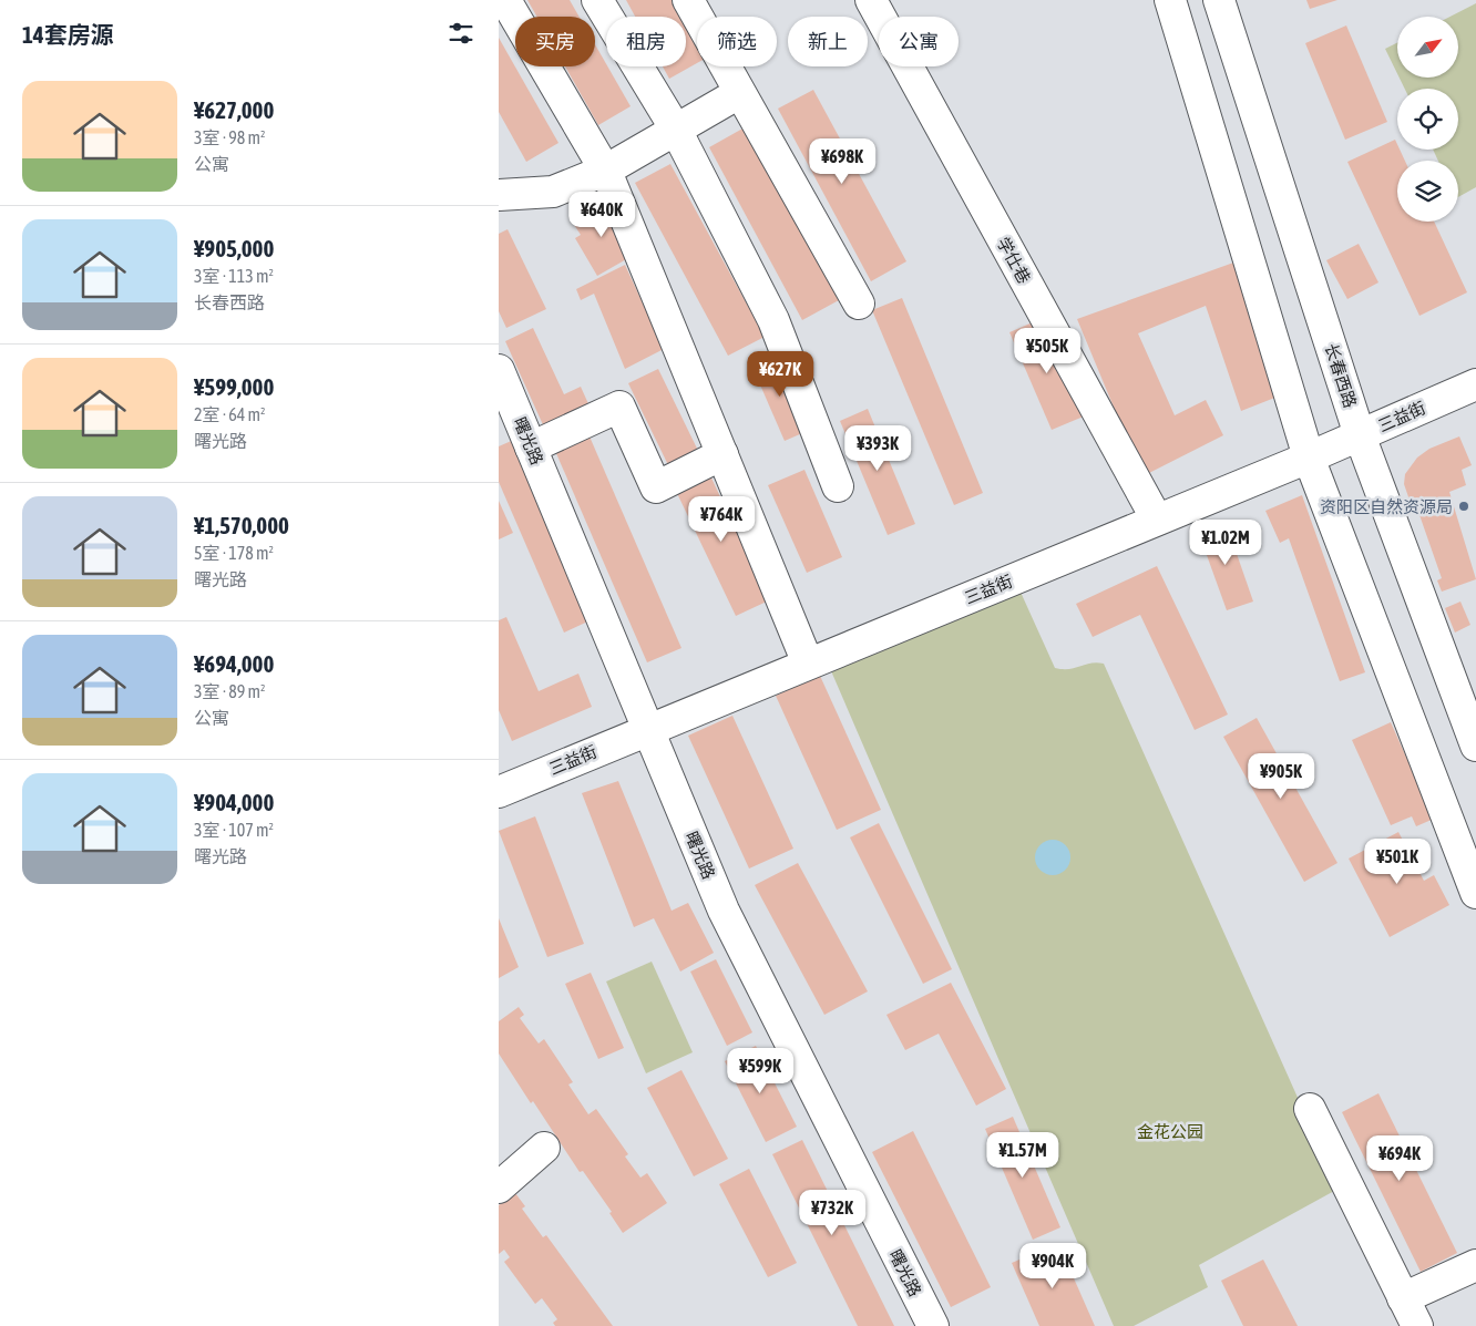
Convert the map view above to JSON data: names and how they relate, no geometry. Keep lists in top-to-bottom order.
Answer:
{
  "streets": {
    "street": [
      "学仕巷",
      "长春西路",
      "三益街",
      "曙光路"
    ]
  },
  "crossings": [
    ["学仕巷", "三益街"],
    ["长春西路", "三益街"],
    ["三益街", "曙光路"]
  ],
  "parks": ["金花公园"],
  "places": ["资阳区自然资源局"],
  "north": "top right",
  "page": {
    "heading": "14套房源",
    "chip": [
      "买房",
      "租房",
      "筛选",
      "新上",
      "公寓"
    ],
    "list": [
      {
        "name": "¥627,000",
        "note": "3室 · 98 m² · 公寓"
      },
      {
        "name": "¥905,000",
        "note": "3室 · 113 m² · 长春西路"
      },
      {
        "name": "¥599,000",
        "note": "2室 · 64 m² · 曙光路"
      },
      {
        "name": "¥1,570,000",
        "note": "5室 · 178 m² · 曙光路"
      },
      {
        "name": "¥694,000",
        "note": "3室 · 89 m² · 公寓"
      },
      {
        "name": "¥904,000",
        "note": "3室 · 107 m² · 曙光路"
      }
    ],
    "price": [
      "¥698K",
      "¥640K",
      "¥505K",
      "¥627K",
      "¥393K",
      "¥764K",
      "¥1.02M",
      "¥905K",
      "¥501K",
      "¥599K",
      "¥1.57M",
      "¥694K",
      "¥732K",
      "¥904K"
    ]
  }
}
